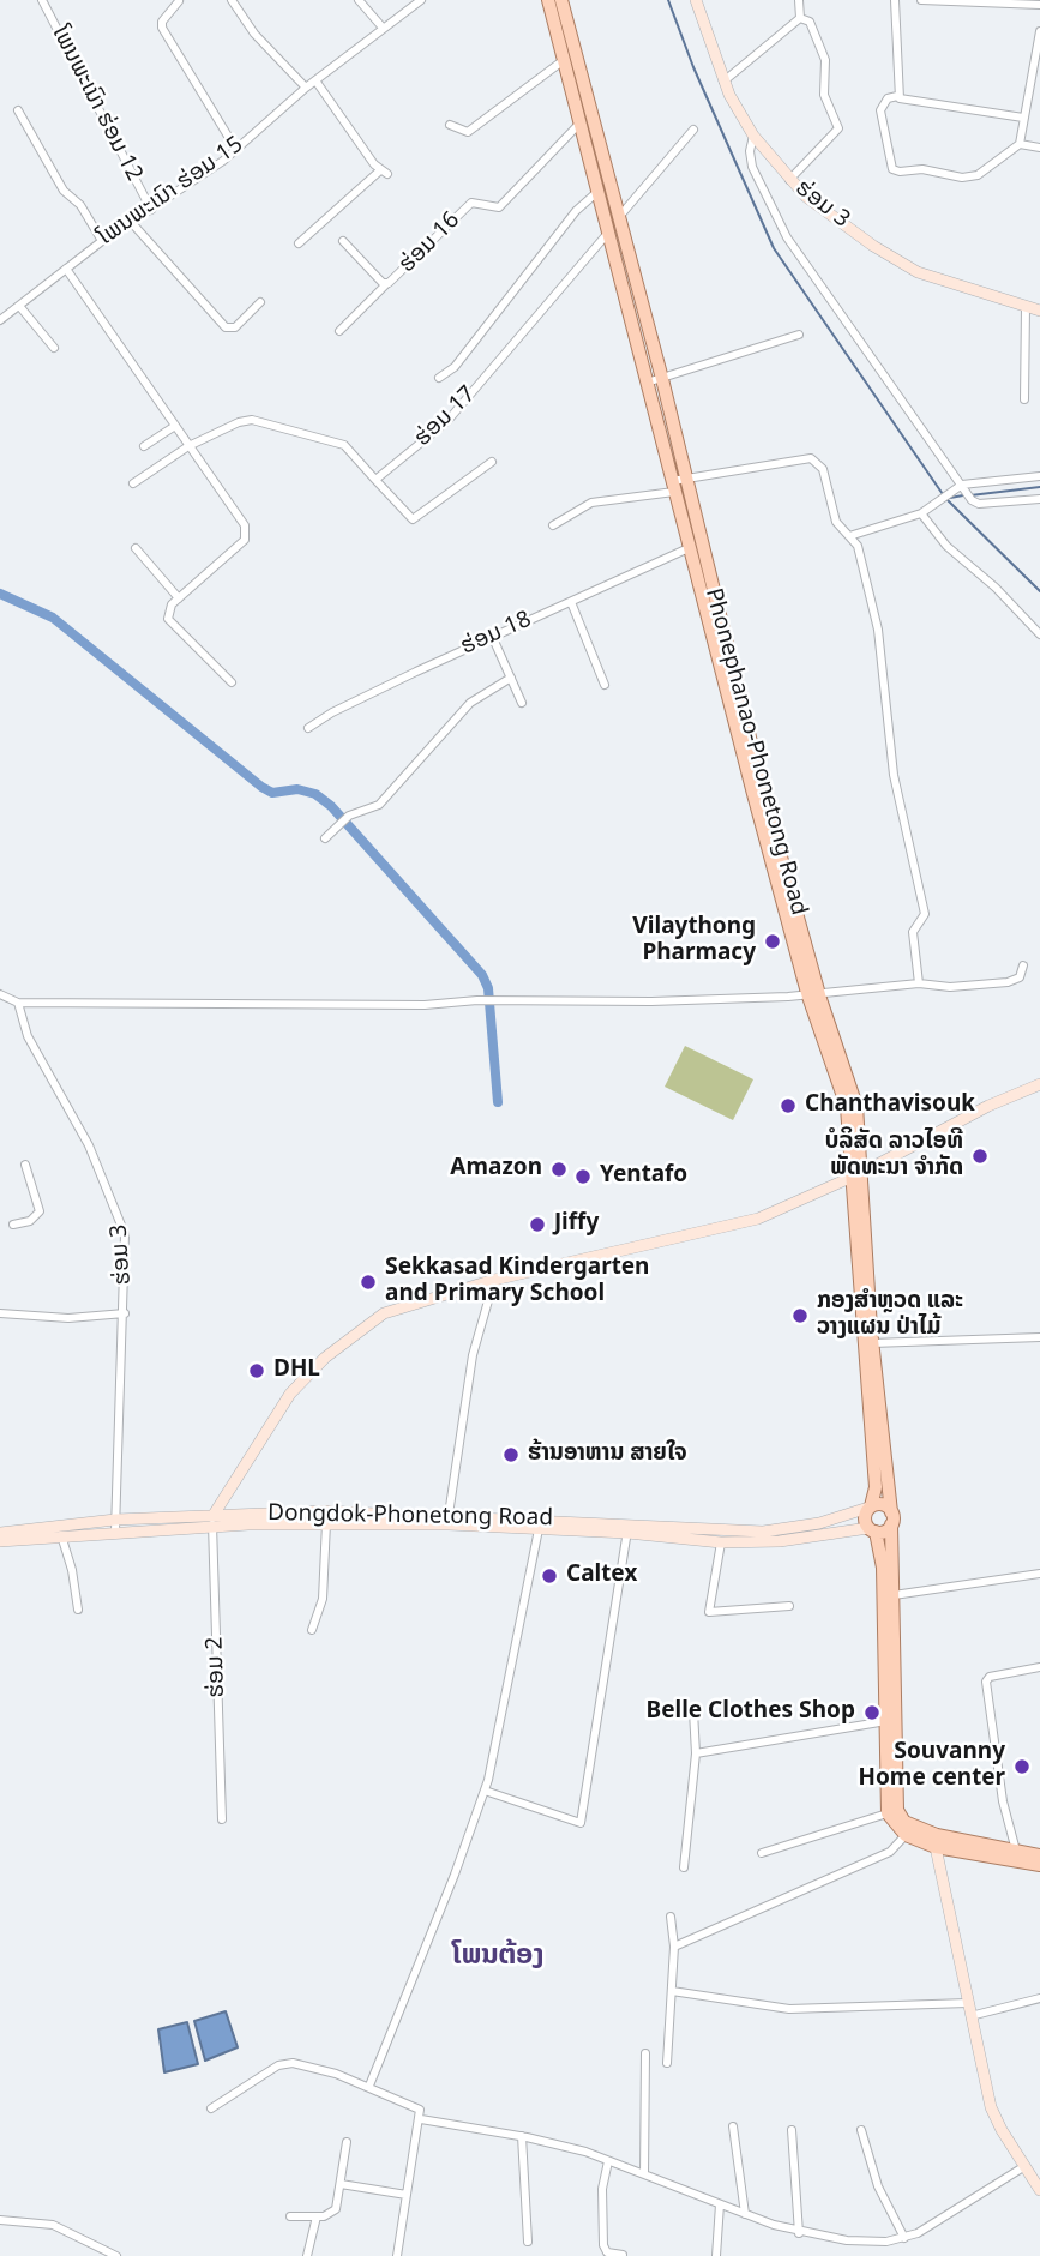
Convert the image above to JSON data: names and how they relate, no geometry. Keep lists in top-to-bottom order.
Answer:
{
  "streets": {
    "main road": ["Phonephanao-Phonetong Road"],
    "street": [
      "ໂພນພະເນົາ ຮ່ອມ 12",
      "ໂພນພະເນົາ ຮ່ອມ 15",
      "ຮ່ອມ 3",
      "ຮ່ອມ 16",
      "ຮ່ອມ 17",
      "ຮ່ອມ 18",
      "Dongdok-Phonetong Road",
      "ຮ່ອມ 2"
    ]
  },
  "crossings": [
    ["ໂພນພະເນົາ ຮ່ອມ 12", "ໂພນພະເນົາ ຮ່ອມ 15"],
    ["ຮ່ອມ 3", "Dongdok-Phonetong Road"],
    ["ຮ່ອມ 16", "Phonephanao-Phonetong Road"],
    ["ຮ່ອມ 17", "Phonephanao-Phonetong Road"],
    ["ຮ່ອມ 18", "Phonephanao-Phonetong Road"],
    ["Dongdok-Phonetong Road", "ຮ່ອມ 2"]
  ],
  "districts": ["ໂພນຕ້ອງ"],
  "places": [
    "Vilaythong Pharmacy",
    "Chanthavisouk",
    "ບໍລິສັດ ລາວໄອທີ ພັດທະນາ ຈຳກັດ",
    "Amazon",
    "Yentafo",
    "Jiffy",
    "Sekkasad Kindergarten and Primary School",
    "ກອງສໍາຫຼວດ ແລະ ວາງແຜນ ປ່າໄມ້",
    "DHL",
    "ຮ້ານອາຫານ ສາຍໃຈ",
    "Caltex",
    "Belle Clothes Shop",
    "Souvanny Home center"
  ]
}
